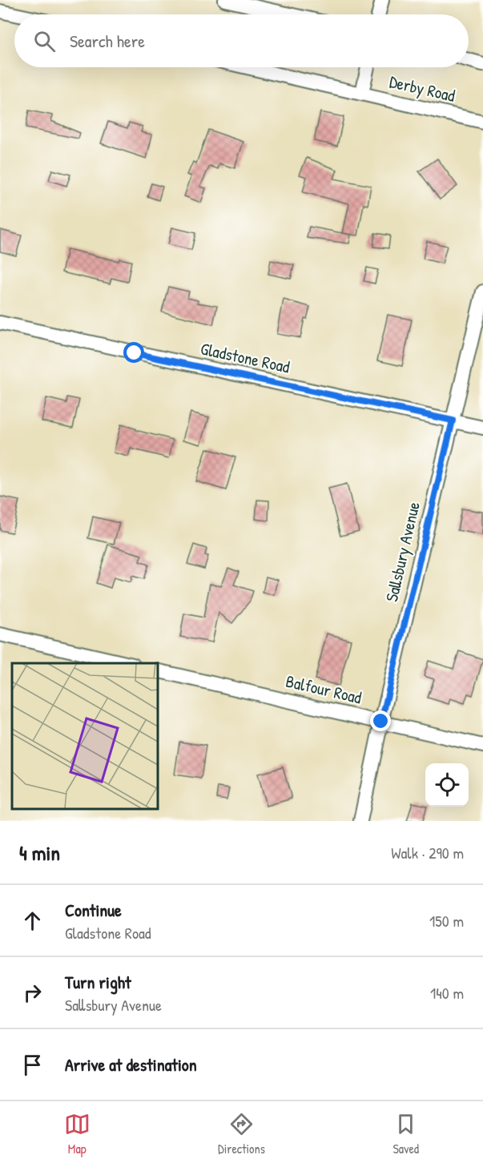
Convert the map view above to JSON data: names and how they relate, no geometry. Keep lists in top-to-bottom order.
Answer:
{
  "streets": {
    "street": [
      "Derby Road",
      "Gladstone Road",
      "Sallsbury Avenue",
      "Balfour Road"
    ]
  },
  "crossings": [
    ["Gladstone Road", "Sallsbury Avenue"],
    ["Sallsbury Avenue", "Balfour Road"]
  ],
  "page": {
    "search": "Search here",
    "heading": ["4 min", "Walk · 290 m"],
    "list": [
      ["Continue", "Gladstone Road", "150 m"],
      ["Turn right", "Sallsbury Avenue", "140 m"],
      "Arrive at destination"
    ],
    "nav": ["Map", "Directions", "Saved"]
  }
}
